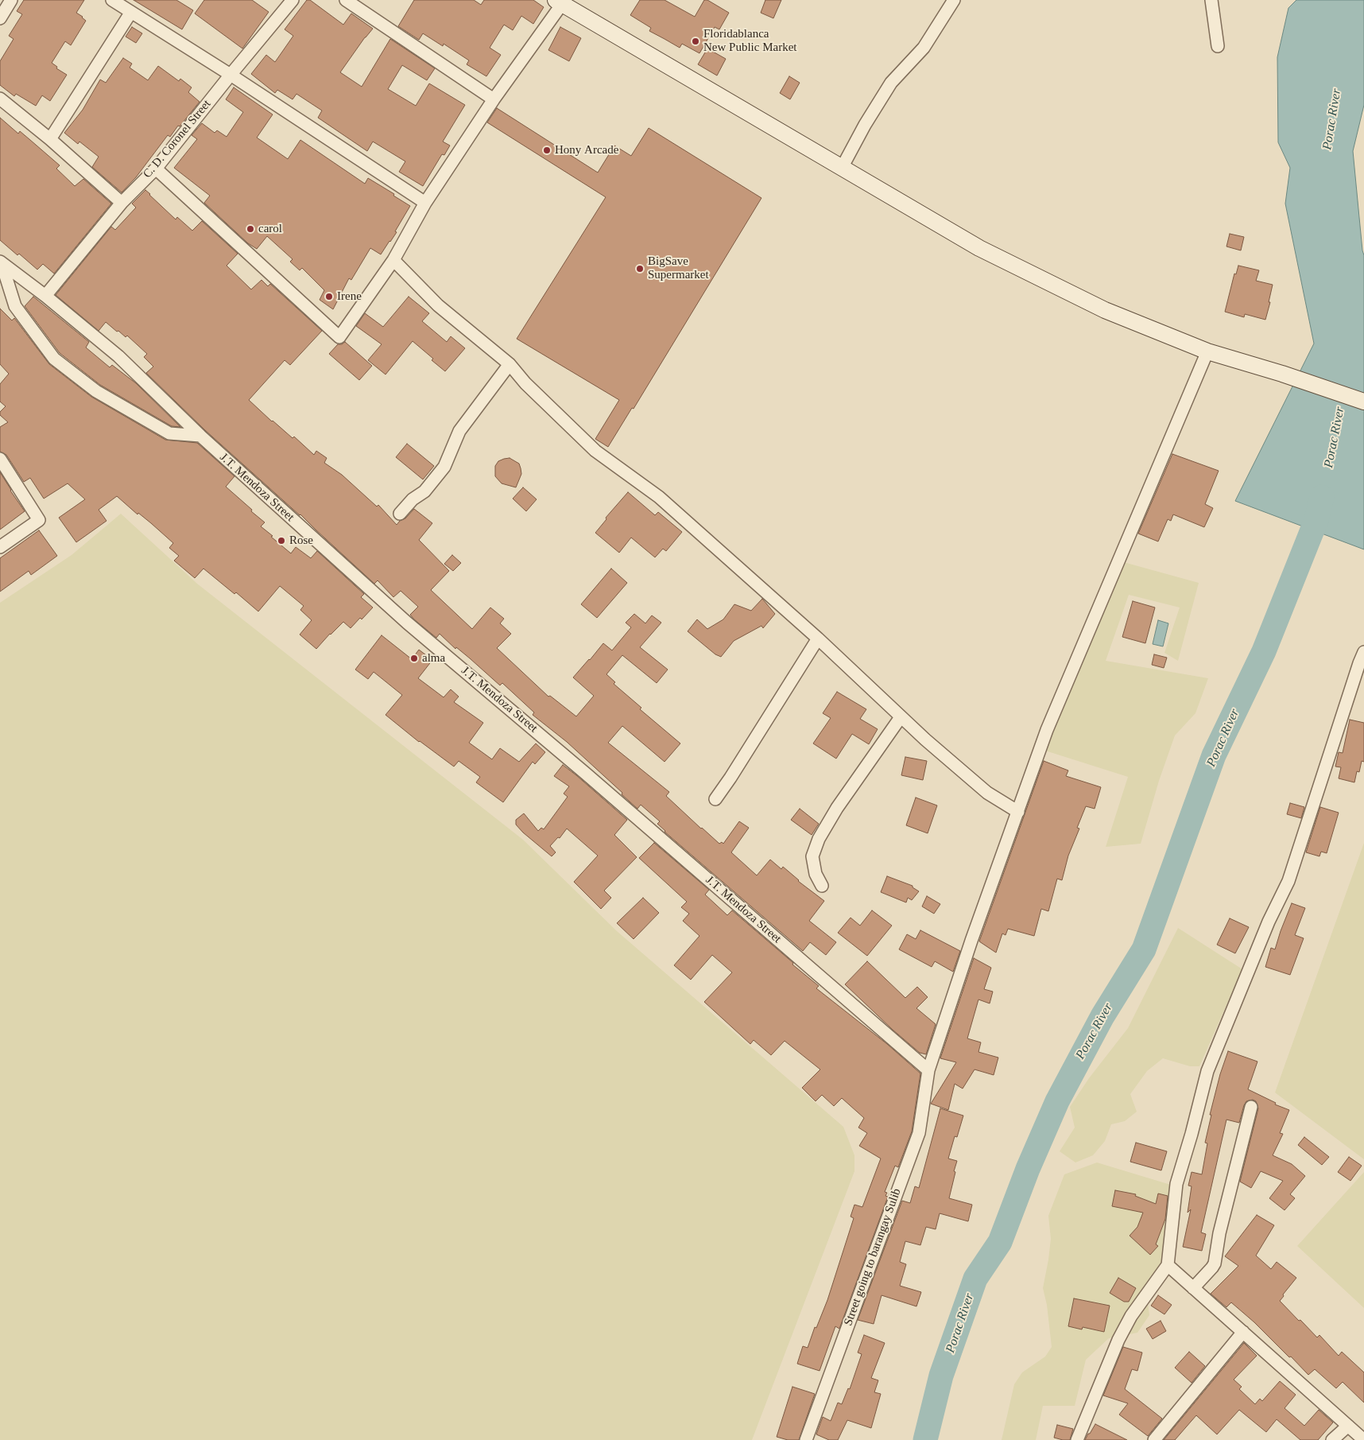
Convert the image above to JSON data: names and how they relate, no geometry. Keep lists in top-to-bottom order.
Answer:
{
  "streets": {
    "street": ["C. D. Coronel Street", "J.T. Mendoza Street", "Street going to barangay Sulib"]
  },
  "crossings": [
    ["C. D. Coronel Street", "J.T. Mendoza Street"],
    ["J.T. Mendoza Street", "Street going to barangay Sulib"]
  ],
  "water": ["Porac River"],
  "places": [
    "Floridablanca New Public Market",
    "Hony Arcade",
    "carol",
    "BigSave Supermarket",
    "Irene",
    "Rose",
    "alma"
  ]
}
